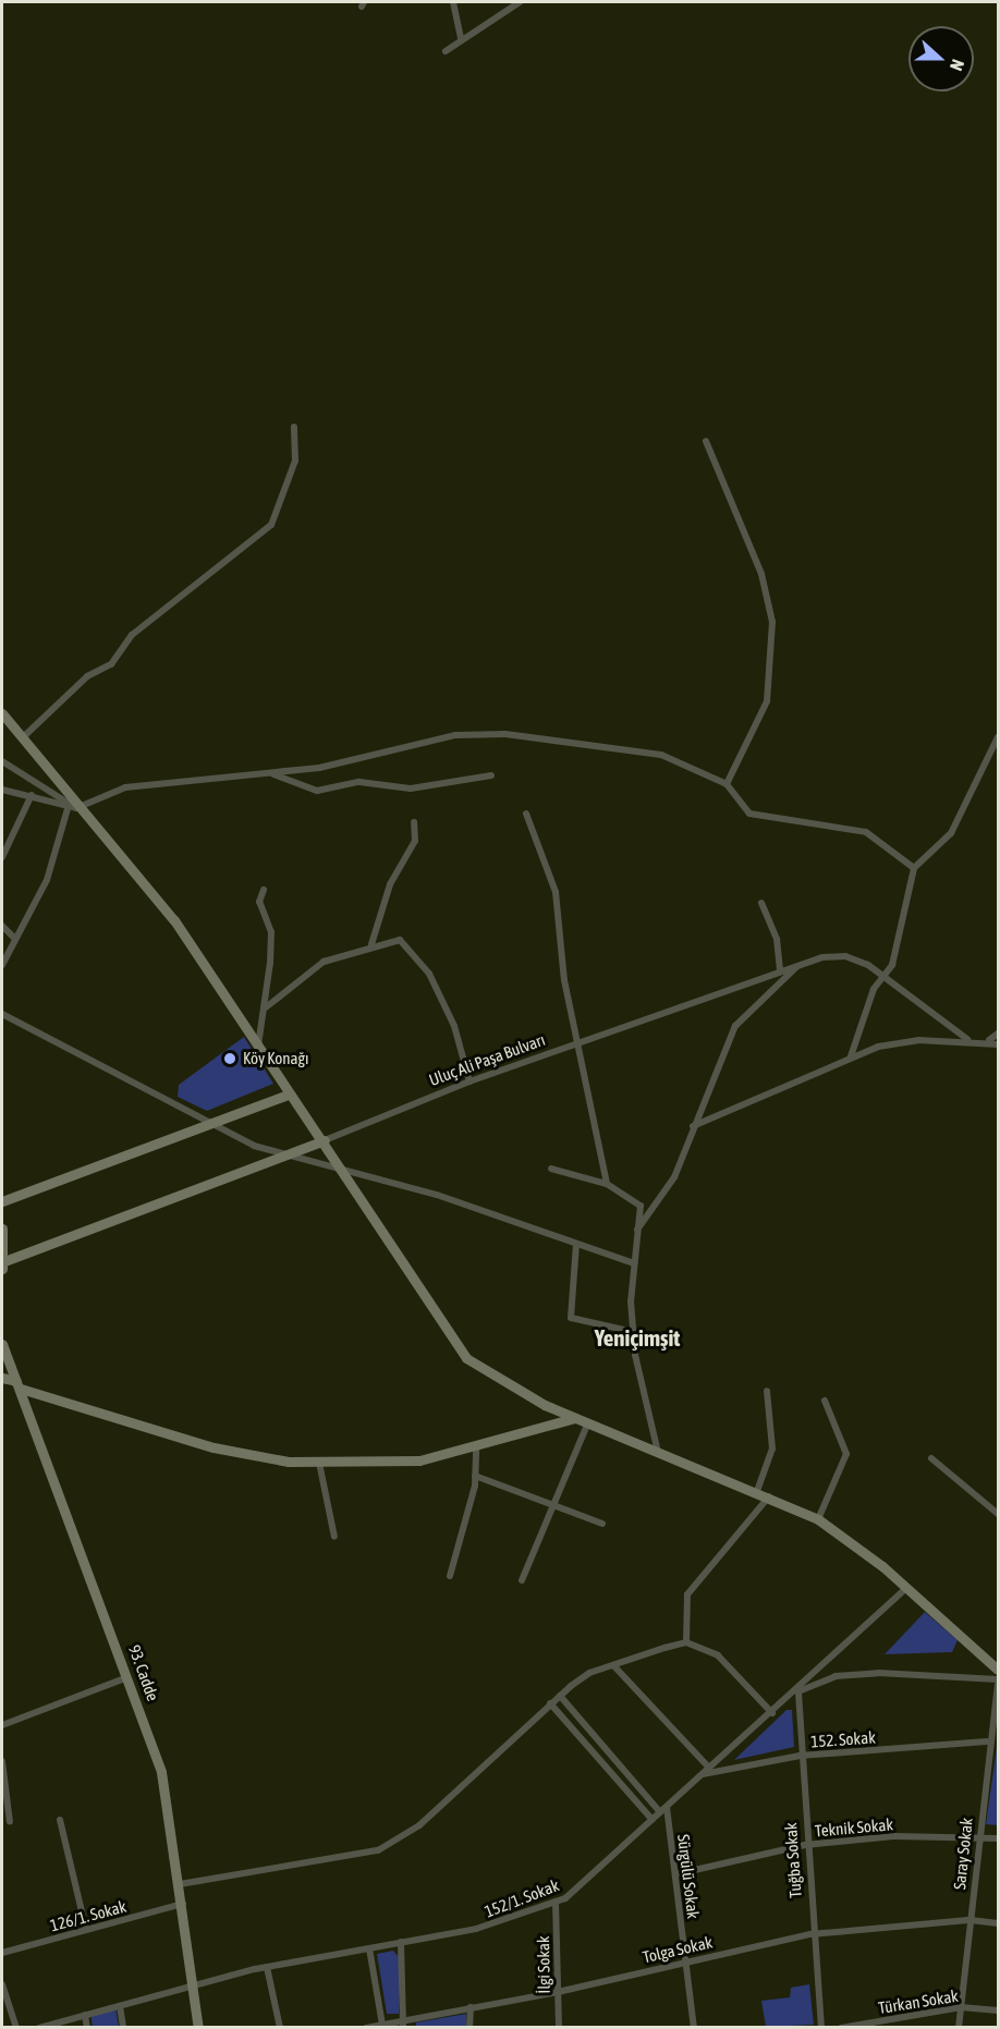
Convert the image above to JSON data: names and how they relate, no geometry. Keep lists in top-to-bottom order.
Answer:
{
  "streets": {
    "street": [
      "Uluç Ali Paşa Bulvarı",
      "93. Cadde",
      "152. Sokak",
      "Teknik Sokak",
      "Saray Sokak",
      "Tuğba Sokak",
      "Sürgülü Sokak",
      "152/1. Sokak",
      "126/1. Sokak",
      "Tolga Sokak",
      "İlgi Sokak",
      "Türkan Sokak"
    ]
  },
  "crossings": [
    ["93. Cadde", "152/1. Sokak"],
    ["93. Cadde", "126/1. Sokak"],
    ["152. Sokak", "Saray Sokak"],
    ["152. Sokak", "Tuğba Sokak"],
    ["152. Sokak", "152/1. Sokak"],
    ["Teknik Sokak", "Saray Sokak"],
    ["Teknik Sokak", "Tuğba Sokak"],
    ["Teknik Sokak", "Sürgülü Sokak"],
    ["Saray Sokak", "Tolga Sokak"],
    ["Saray Sokak", "Türkan Sokak"],
    ["Tuğba Sokak", "152/1. Sokak"],
    ["Tuğba Sokak", "Tolga Sokak"],
    ["Sürgülü Sokak", "152/1. Sokak"],
    ["Sürgülü Sokak", "Tolga Sokak"],
    ["152/1. Sokak", "İlgi Sokak"],
    ["Tolga Sokak", "İlgi Sokak"]
  ],
  "districts": ["Yeniçimşit"],
  "places": ["Köy Konağı"],
  "north": "right"
}
